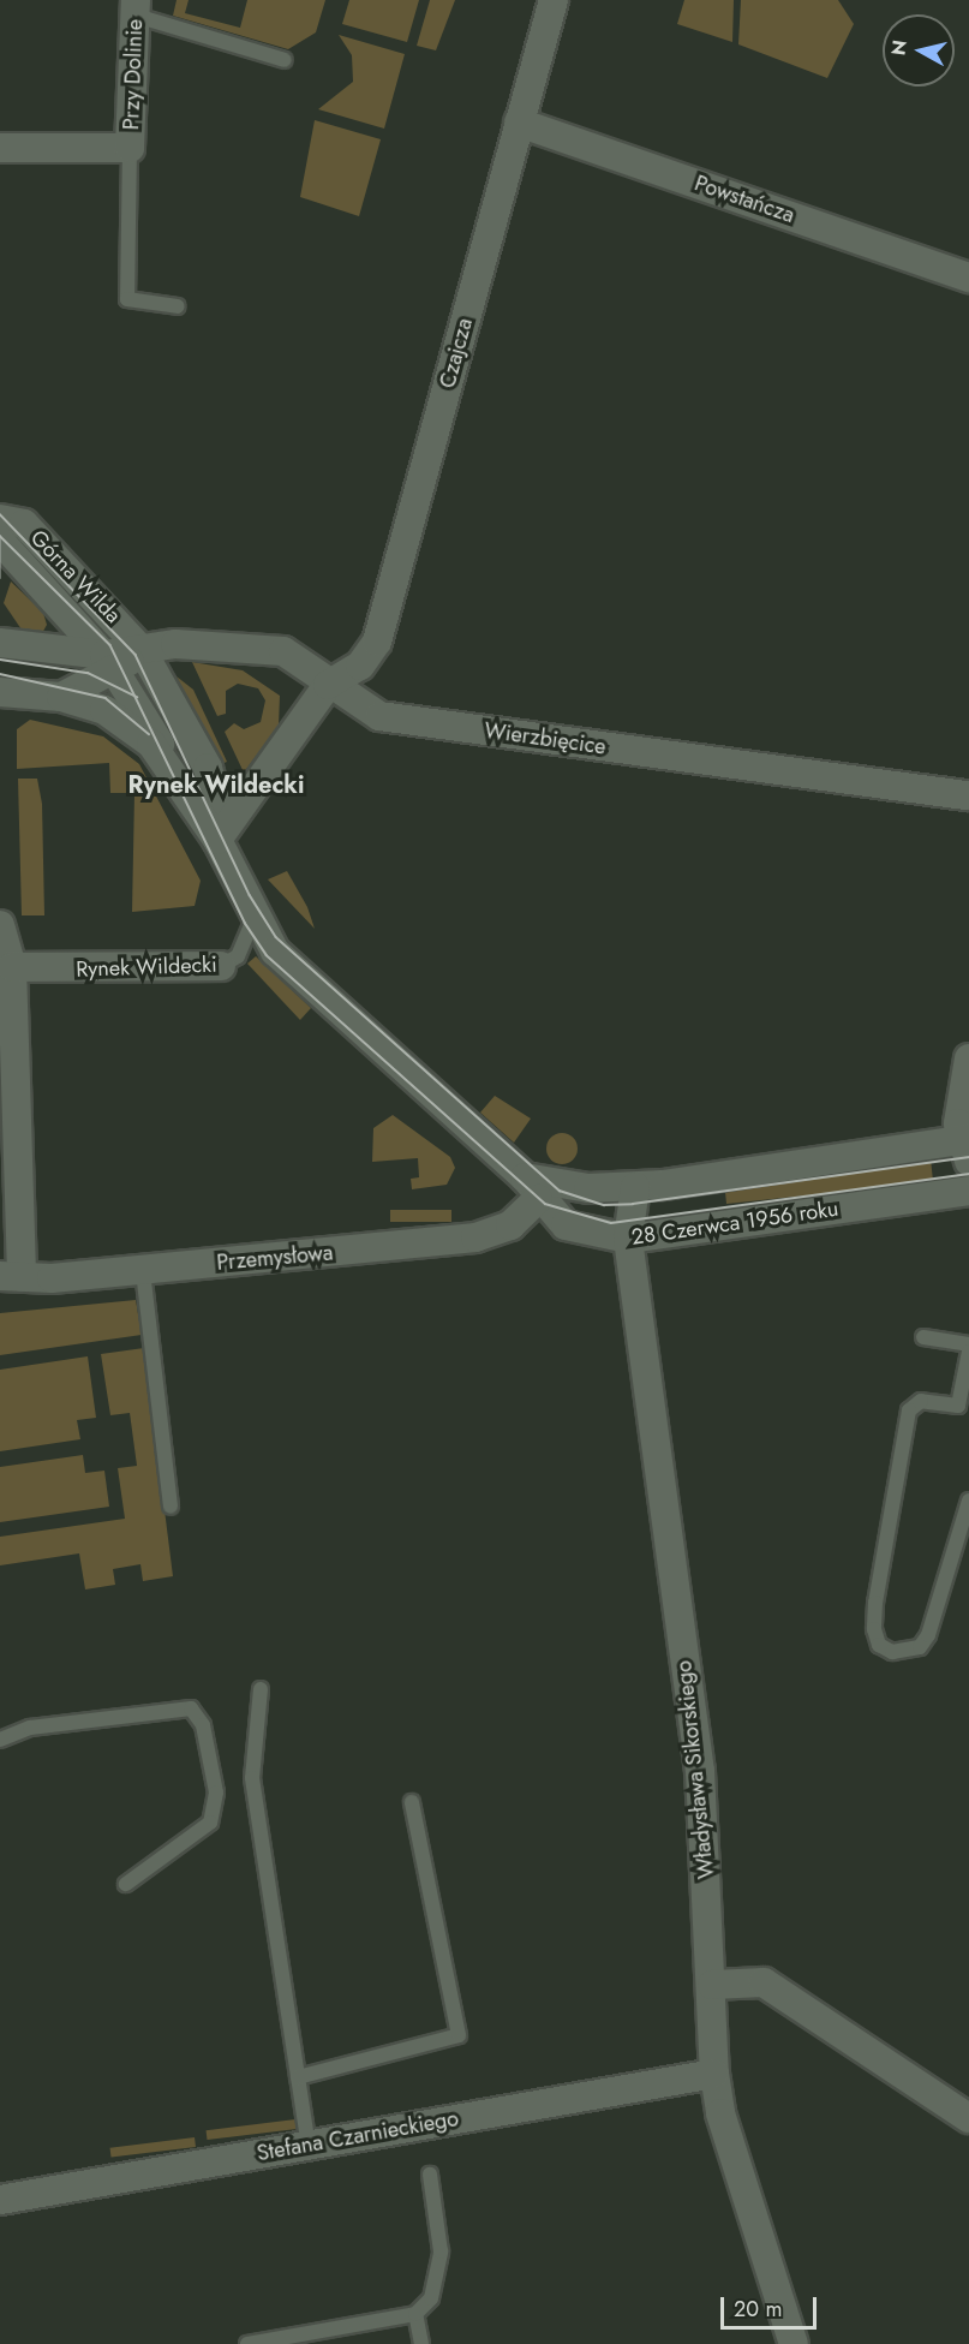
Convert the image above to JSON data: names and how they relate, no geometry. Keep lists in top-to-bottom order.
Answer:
{
  "streets": {
    "street": [
      "Przy Dolinie",
      "Powstańcza",
      "Czajcza",
      "Górna Wilda",
      "Wierzbięcice",
      "Rynek Wildecki",
      "28 Czerwca 1956 roku",
      "Przemysłowa",
      "Władysława Sikorskiego",
      "Stefana Czarnieckiego"
    ]
  },
  "crossings": [
    ["Powstańcza", "Czajcza"],
    ["Czajcza", "Wierzbięcice"],
    ["Górna Wilda", "Wierzbięcice"],
    ["Górna Wilda", "28 Czerwca 1956 roku"],
    ["Wierzbięcice", "28 Czerwca 1956 roku"],
    ["Rynek Wildecki", "28 Czerwca 1956 roku"],
    ["28 Czerwca 1956 roku", "Przemysłowa"],
    ["28 Czerwca 1956 roku", "Władysława Sikorskiego"],
    ["Władysława Sikorskiego", "Stefana Czarnieckiego"]
  ],
  "districts": ["Rynek Wildecki"],
  "scale_bar": "20 m",
  "north": "left"
}
